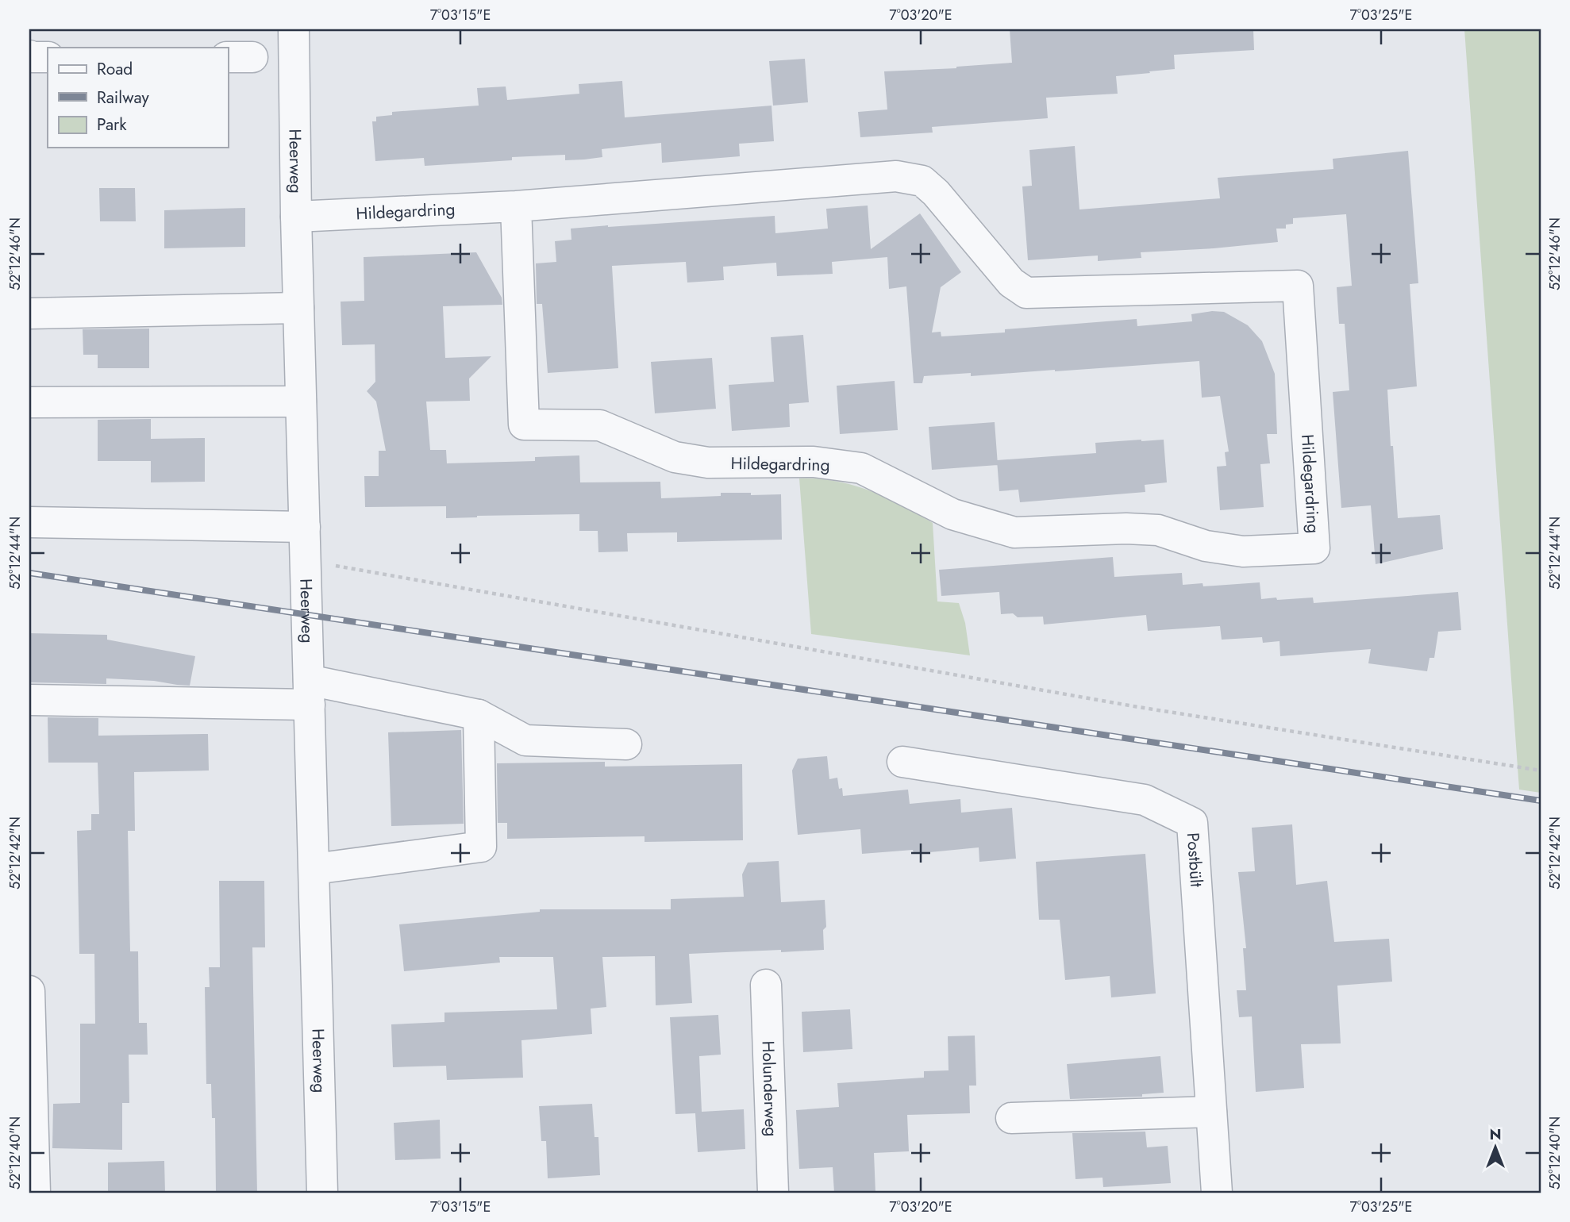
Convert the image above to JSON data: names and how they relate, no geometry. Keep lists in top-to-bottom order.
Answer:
{
  "streets": {
    "street": [
      "Heerweg",
      "Hildegardring",
      "Postbült",
      "Holunderweg"
    ]
  },
  "crossings": [
    ["Heerweg", "Hildegardring"]
  ],
  "legend": ["Road", "Railway", "Park"],
  "north": "top",
  "coordinates": [
    "7°03'15\"E",
    "7°03'20\"E",
    "7°03'25\"E",
    "52°12'46\"N",
    "52°12'44\"N",
    "52°12'42\"N",
    "52°12'40\"N"
  ]
}
